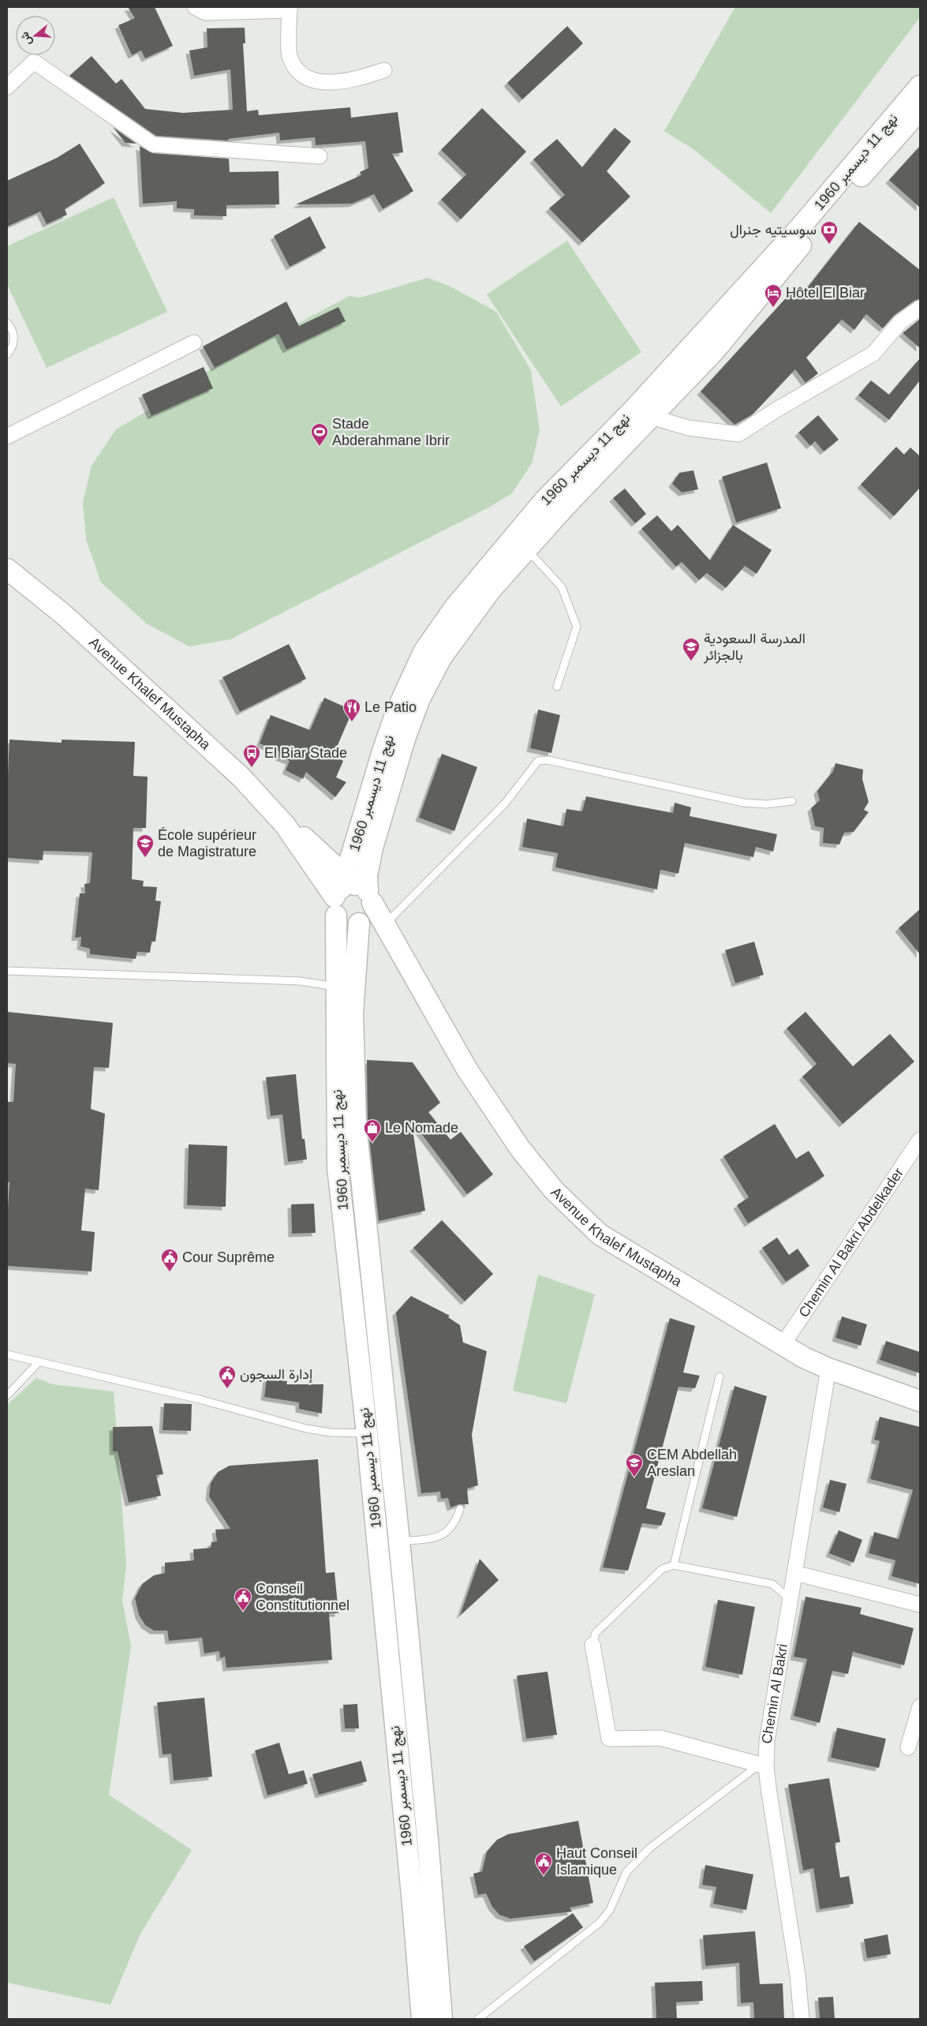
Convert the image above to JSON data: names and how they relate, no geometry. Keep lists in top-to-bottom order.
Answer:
{
  "streets": {
    "main road": ["نهج 11 ديسمبر 1960", "Avenue Khalef Mustapha"],
    "street": ["Chemin Al Bakri Abdelkader", "Chemin Al Bakri"]
  },
  "crossings": [
    ["نهج 11 ديسمبر 1960", "Avenue Khalef Mustapha"],
    ["Avenue Khalef Mustapha", "Chemin Al Bakri Abdelkader"],
    ["Avenue Khalef Mustapha", "Chemin Al Bakri"]
  ],
  "places": {
    "bank": ["سوسيتيه جنرال"],
    "hotel": ["Hôtel El Biar"],
    "sports": ["Stade Abderahmane Ibrir"],
    "school or university": ["المدرسة السعودية بالجزائر", "École supérieur de Magistrature", "CEM Abdellah Areslan"],
    "restaurant": ["Le Patio"],
    "bus stop": ["El Biar Stade"],
    "shop": ["Le Nomade"],
    "public building": [
      "Cour Suprême",
      "إدارة السجون",
      "Conseil Constitutionnel",
      "Haut Conseil Islamique"
    ]
  },
  "north": "left"
}
